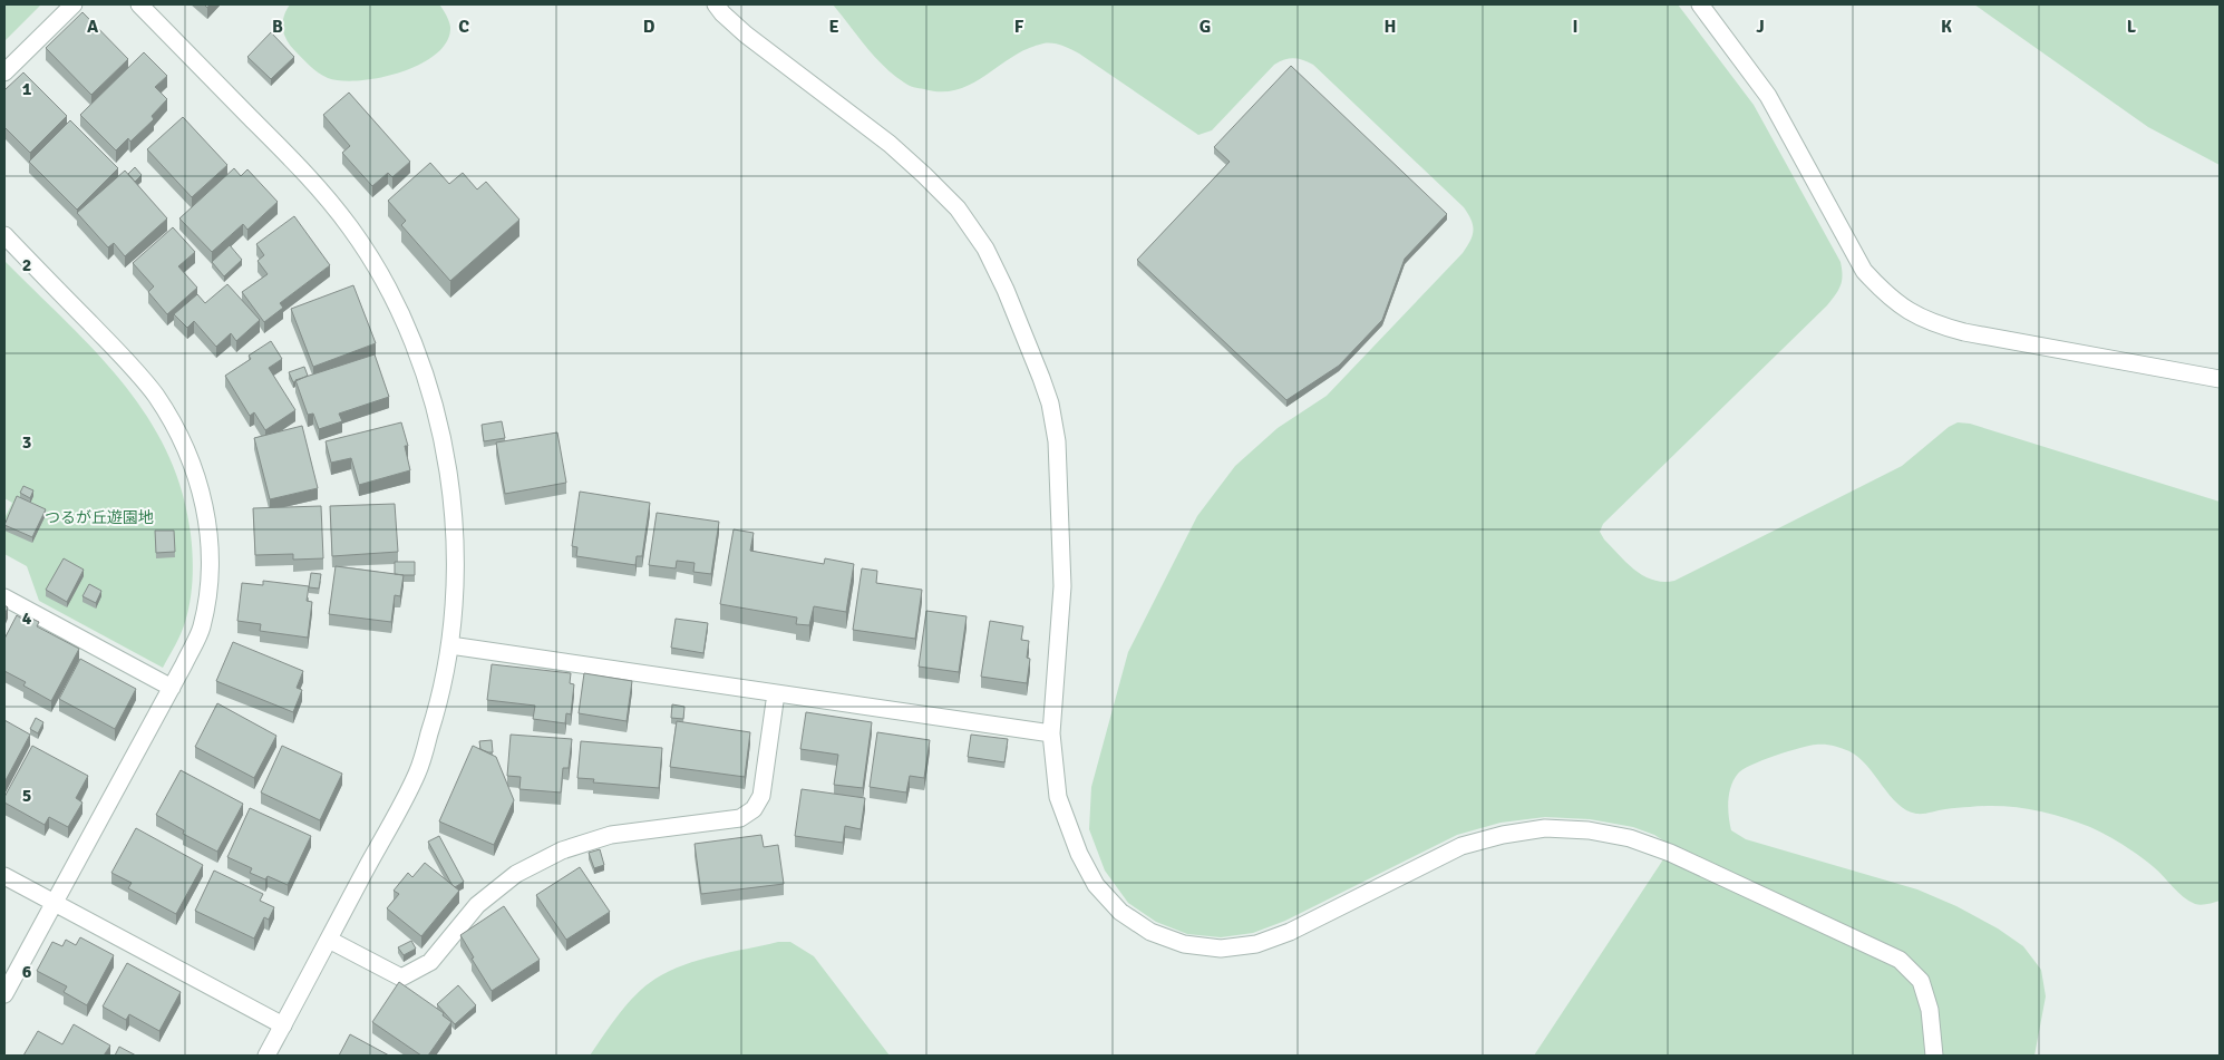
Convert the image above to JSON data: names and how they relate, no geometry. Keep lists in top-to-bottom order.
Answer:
{
  "parks": ["つるが丘遊園地"],
  "grid": {
    "columns": [
      "A",
      "B",
      "C",
      "D",
      "E",
      "F",
      "G",
      "H",
      "I",
      "J",
      "K",
      "L"
    ],
    "rows": [
      "1",
      "2",
      "3",
      "4",
      "5",
      "6"
    ]
  }
}
